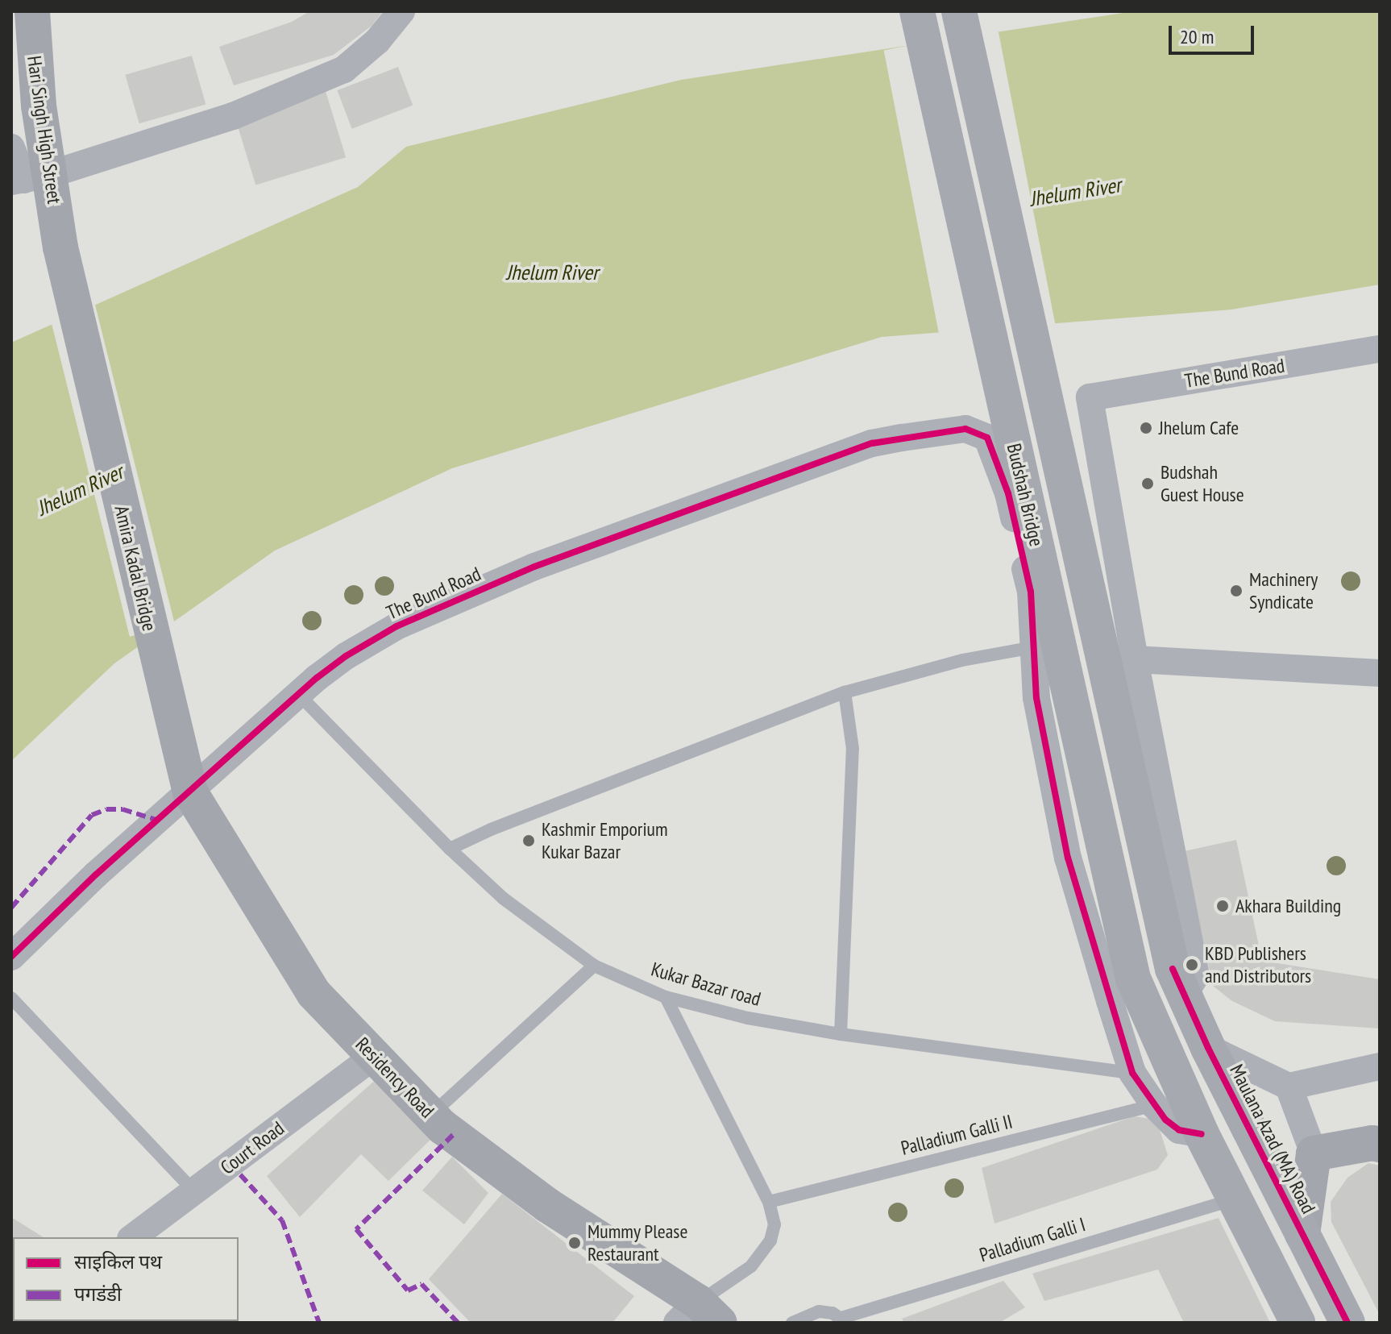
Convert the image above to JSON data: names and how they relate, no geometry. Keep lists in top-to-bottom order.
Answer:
{
  "streets": {
    "main road": [
      "Hari Singh High Street",
      "Budshah Bridge",
      "Amira Kadal Bridge",
      "Residency Road",
      "Maulana Azad (MA) Road"
    ],
    "street": ["The Bund Road", "Court Road"],
    "lane": ["Kukar Bazar road", "Palladium Galli II", "Palladium Galli I"]
  },
  "crossings": [
    ["Hari Singh High Street", "Amira Kadal Bridge"],
    ["The Bund Road", "Kukar Bazar road"],
    ["The Bund Road", "Residency Road"],
    ["Budshah Bridge", "Maulana Azad (MA) Road"],
    ["Amira Kadal Bridge", "Residency Road"],
    ["Residency Road", "Court Road"]
  ],
  "water": ["Jhelum River"],
  "places": [
    "Jhelum Cafe",
    "Budshah Guest House",
    "Machinery Syndicate",
    "Kashmir Emporium Kukar Bazar",
    "Akhara Building",
    "KBD Publishers and Distributors",
    "Mummy Please Restaurant"
  ],
  "legend": ["साइकिल पथ", "पगडंडी"],
  "scale_bar": "20 m"
}
